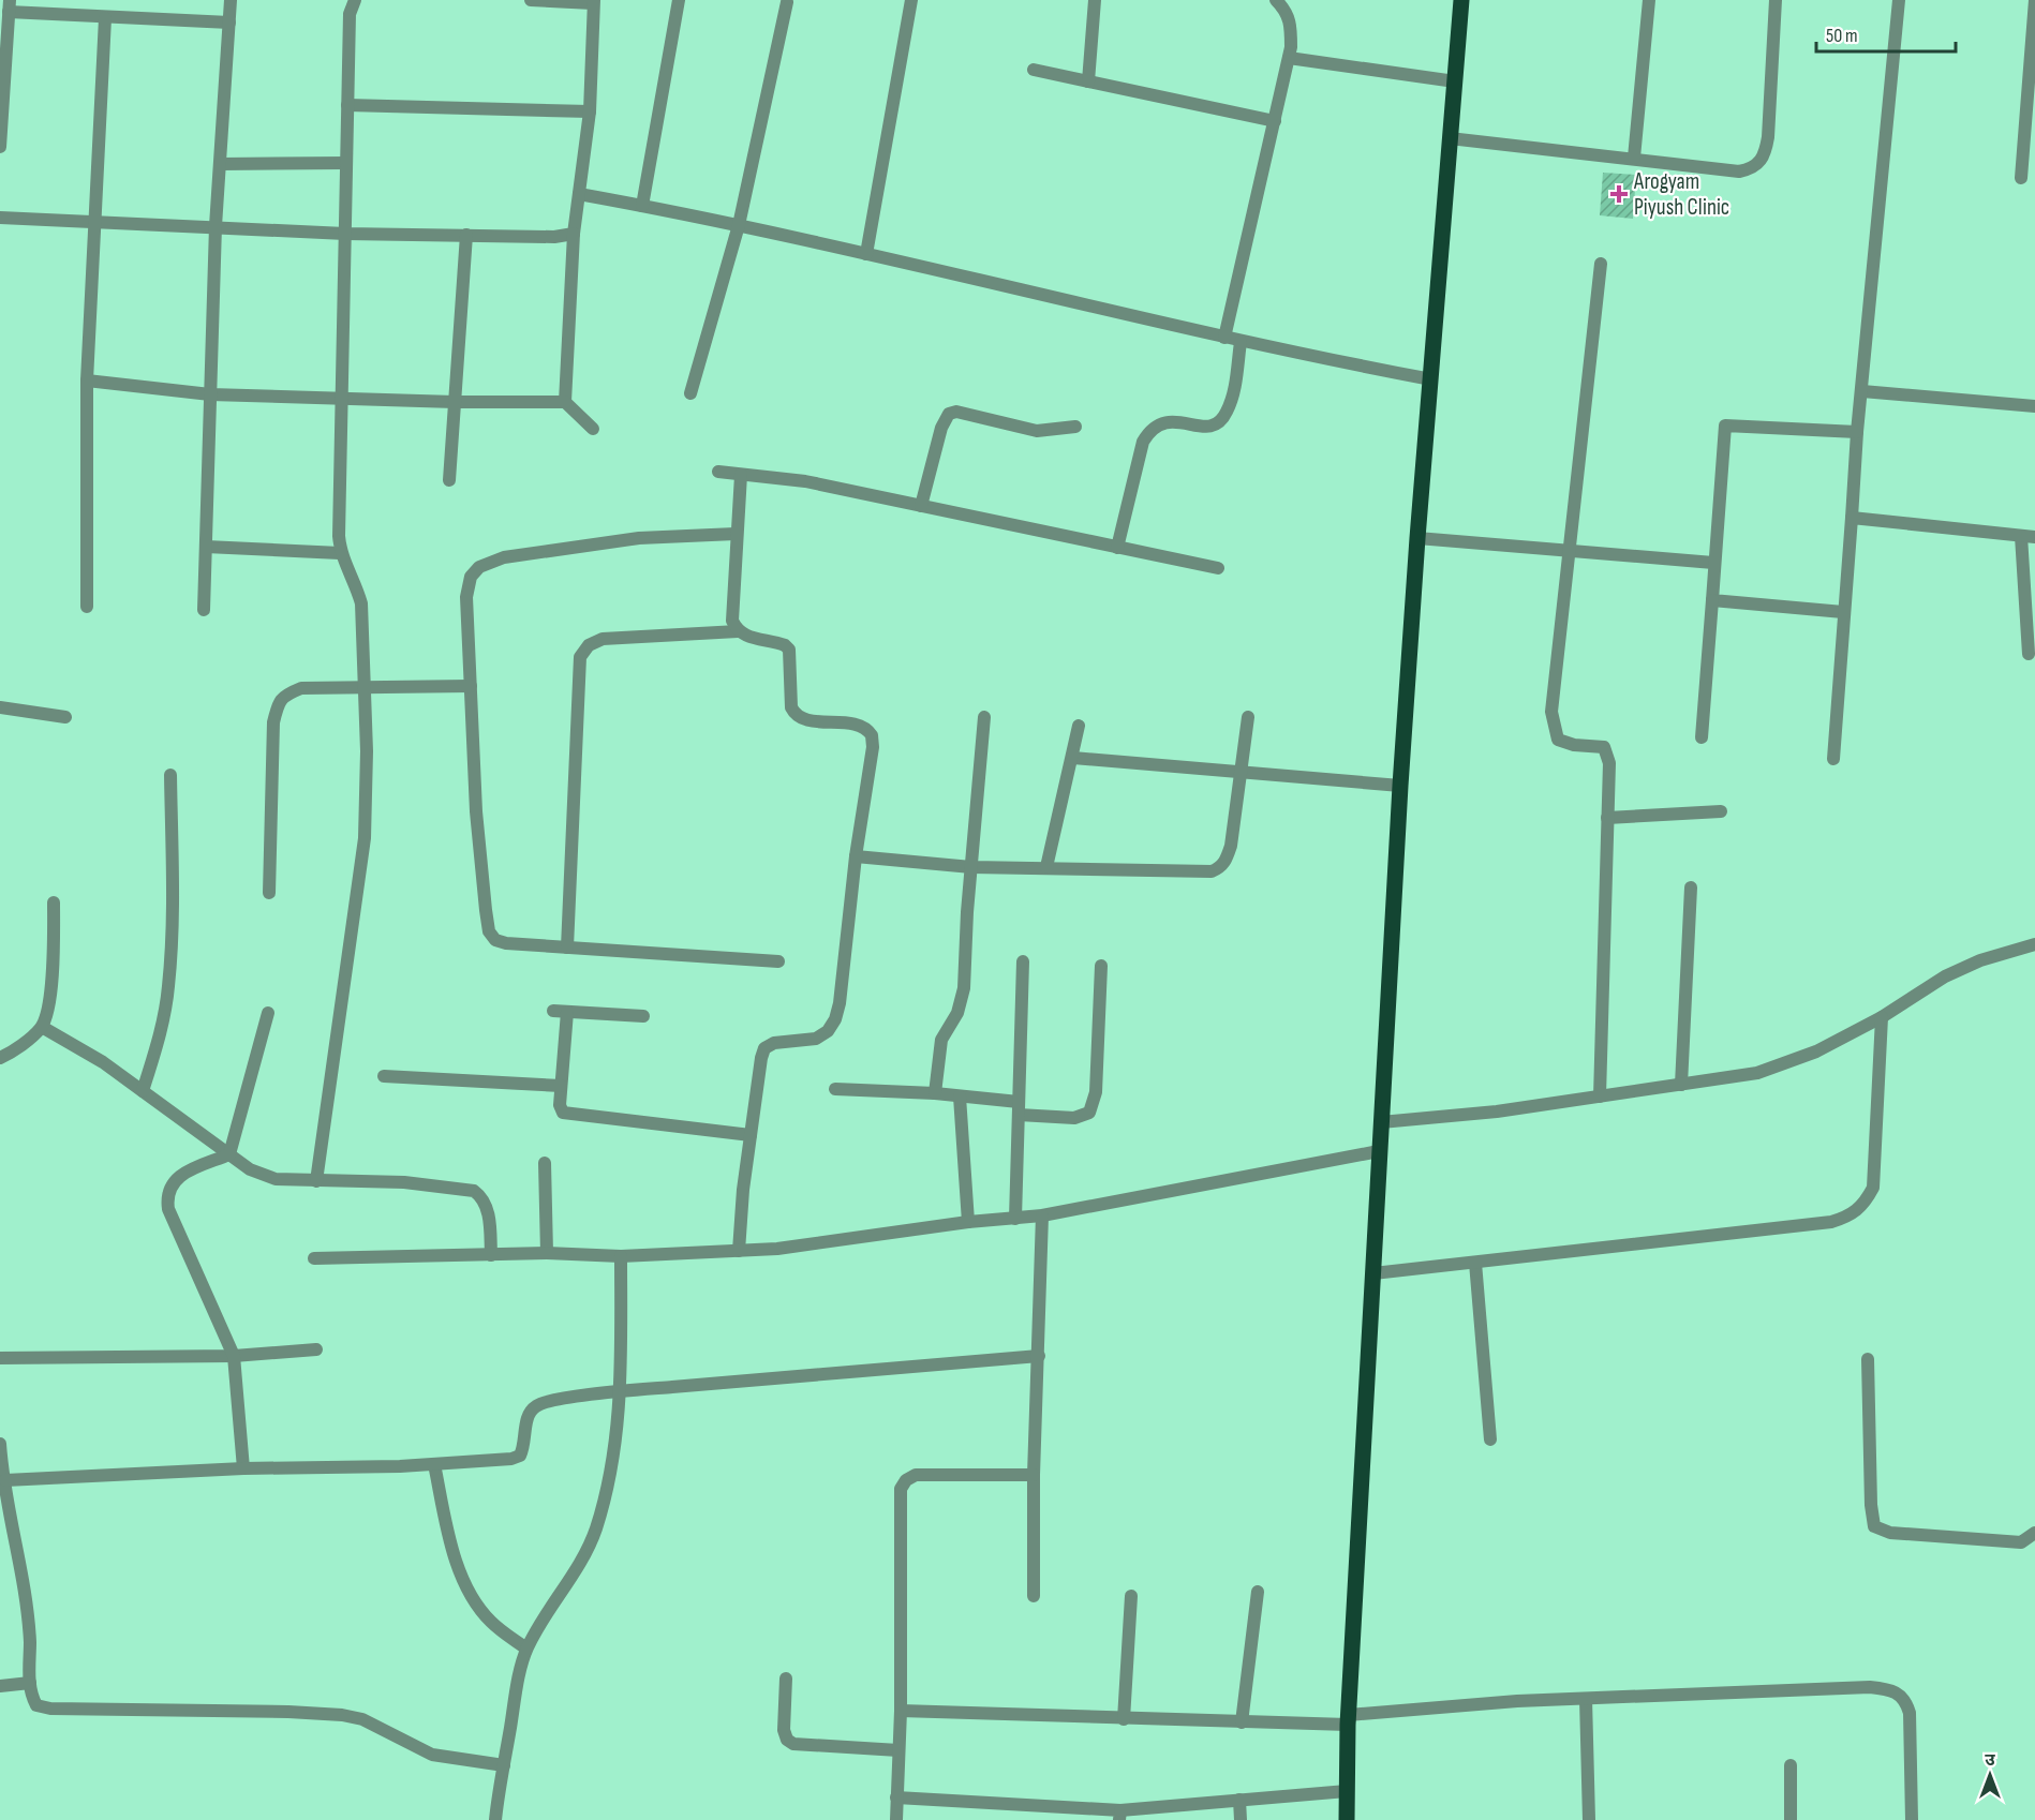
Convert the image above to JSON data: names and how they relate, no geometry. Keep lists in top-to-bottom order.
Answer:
{
  "places": {
    "health": ["Arogyam Piyush Clinic"]
  },
  "scale_bar": "50 m",
  "north": "top"
}
